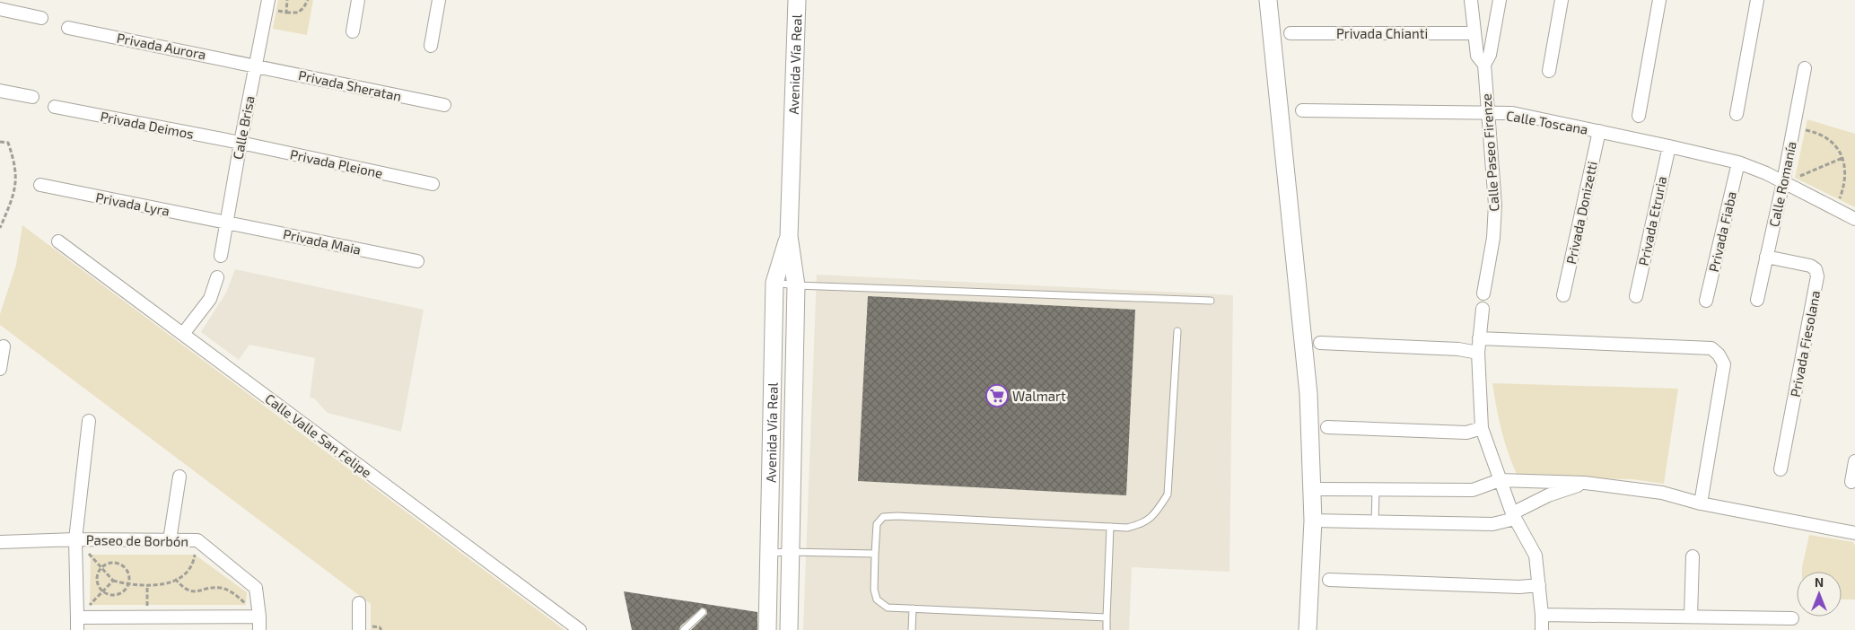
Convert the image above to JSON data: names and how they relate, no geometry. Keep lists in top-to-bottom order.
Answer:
{
  "streets": {
    "main road": ["Avenida Vía Real"],
    "street": [
      "Privada Chianti",
      "Privada Aurora",
      "Privada Sheratan",
      "Calle Toscana",
      "Privada Deimos",
      "Calle Brisa",
      "Calle Paseo Firenze",
      "Privada Pleione",
      "Calle Romanía",
      "Privada Lyra",
      "Privada Donizetti",
      "Privada Etruria",
      "Privada Fiaba",
      "Privada Maia",
      "Privada Fiesolana",
      "Calle Valle San Felipe",
      "Paseo de Borbón"
    ]
  },
  "crossings": [
    ["Privada Chianti", "Calle Paseo Firenze"],
    ["Privada Aurora", "Privada Sheratan"],
    ["Privada Aurora", "Calle Brisa"],
    ["Privada Sheratan", "Calle Brisa"],
    ["Calle Toscana", "Calle Paseo Firenze"],
    ["Calle Toscana", "Calle Romanía"],
    ["Calle Toscana", "Privada Donizetti"],
    ["Calle Toscana", "Privada Etruria"],
    ["Calle Toscana", "Privada Fiaba"],
    ["Privada Deimos", "Calle Brisa"],
    ["Privada Deimos", "Privada Pleione"],
    ["Calle Brisa", "Privada Pleione"],
    ["Calle Brisa", "Privada Lyra"],
    ["Calle Brisa", "Privada Maia"],
    ["Calle Romanía", "Privada Fiesolana"],
    ["Privada Lyra", "Privada Maia"]
  ],
  "places": {
    "supermarket": ["Walmart"]
  },
  "north": "top"
}
